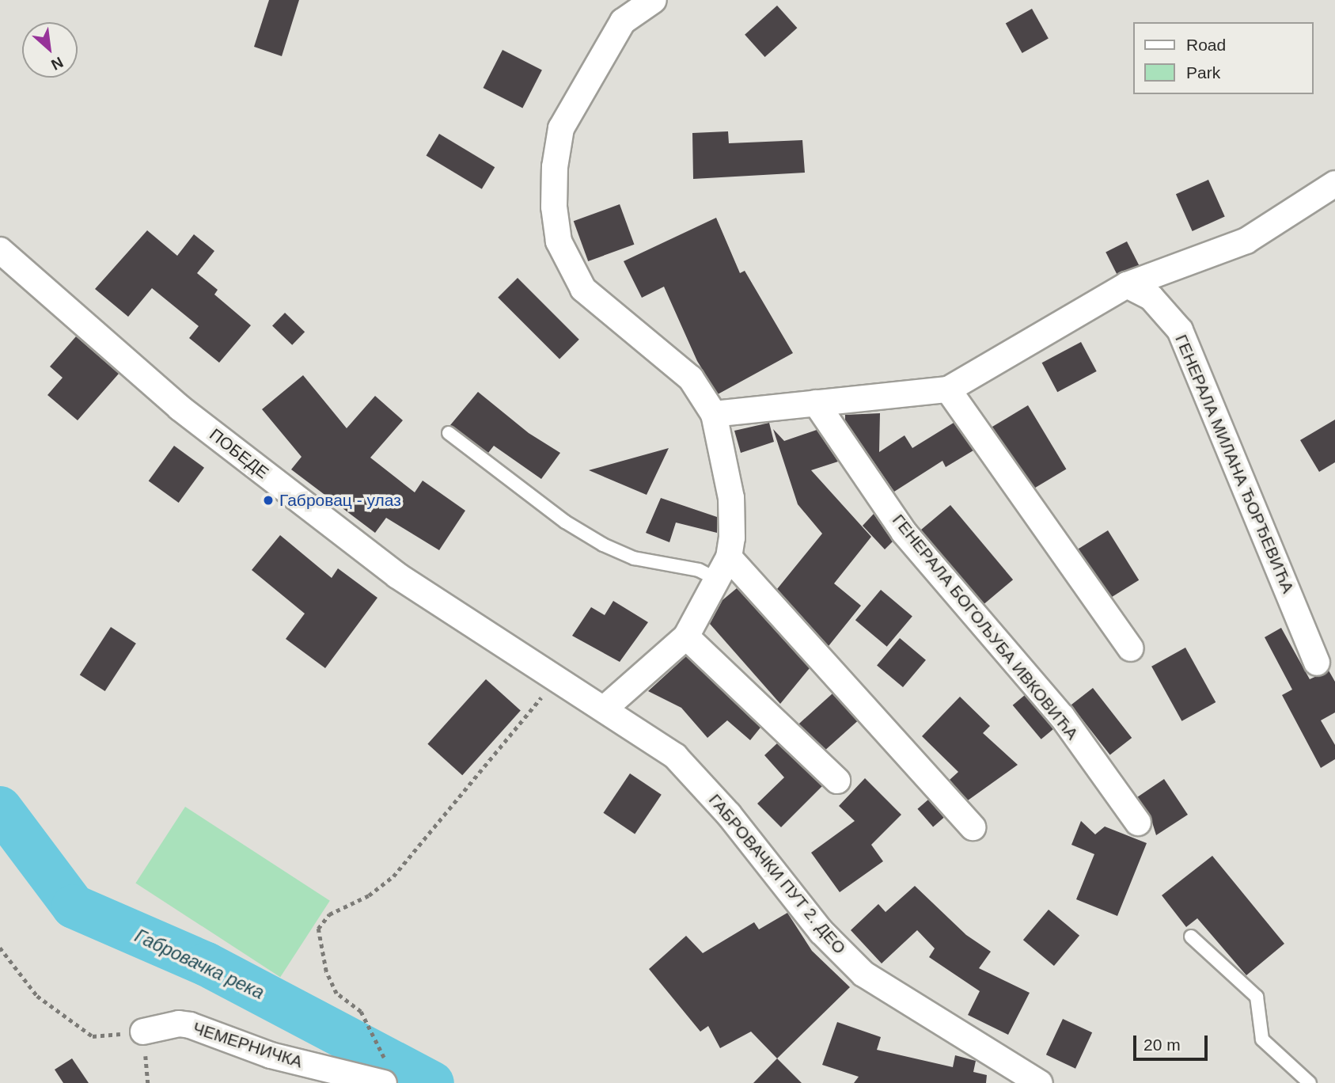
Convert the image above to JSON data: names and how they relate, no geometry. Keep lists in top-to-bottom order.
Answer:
{
  "streets": {
    "street": [
      "ПОБЕДЕ",
      "ГЕНЕРАЛА МИЛАНА ЂОРЂЕВИЋА",
      "ГЕНЕРАЛА БОГОЉУБА ИВКОВИЋА",
      "ГАБРОВАЧКИ ПУТ 2. ДЕО",
      "ЧЕМЕРНИЧКА"
    ]
  },
  "crossings": [
    ["ПОБЕДЕ", "ГАБРОВАЧКИ ПУТ 2. ДЕО"]
  ],
  "water": ["Габровачка река"],
  "places": ["Габровац - улаз"],
  "legend": ["Road", "Park"],
  "scale_bar": "20 m",
  "north": "bottom right"
}
